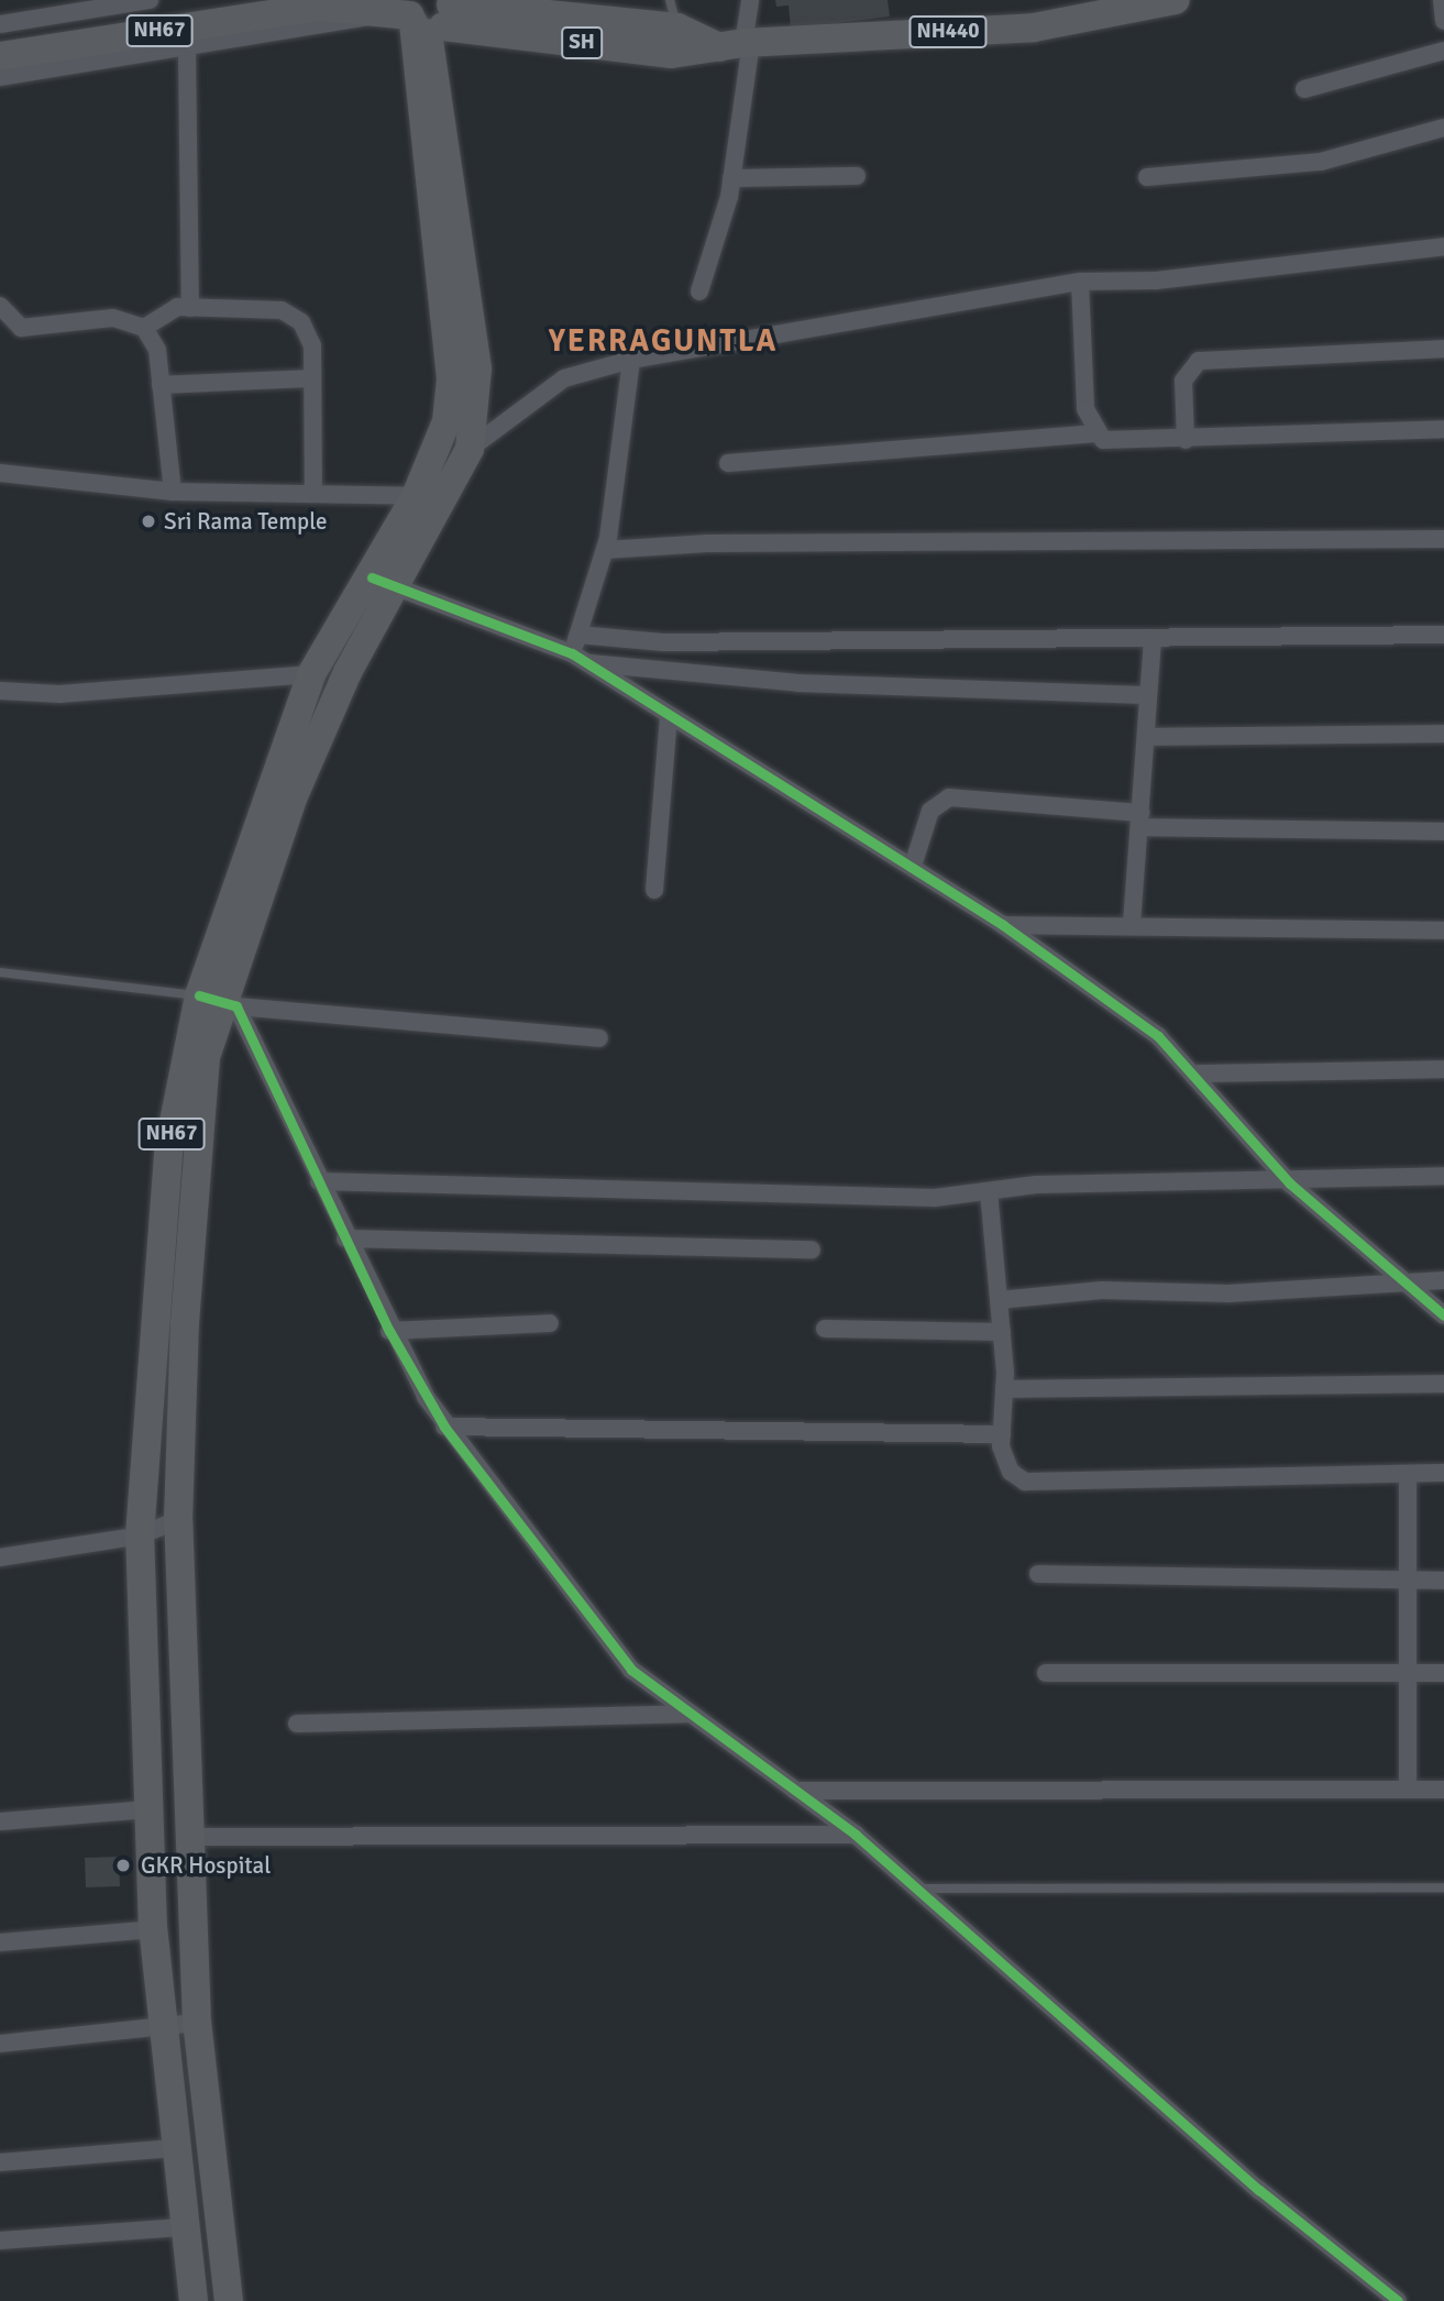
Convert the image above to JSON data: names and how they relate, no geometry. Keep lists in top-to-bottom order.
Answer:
{
  "streets": {
    "highway": ["NH67", "NH440", "SH"]
  },
  "crossings": [
    ["NH67", "SH"],
    ["NH440", "SH"]
  ],
  "districts": ["YERRAGUNTLA"],
  "places": ["Sri Rama Temple", "GKR Hospital"]
}
